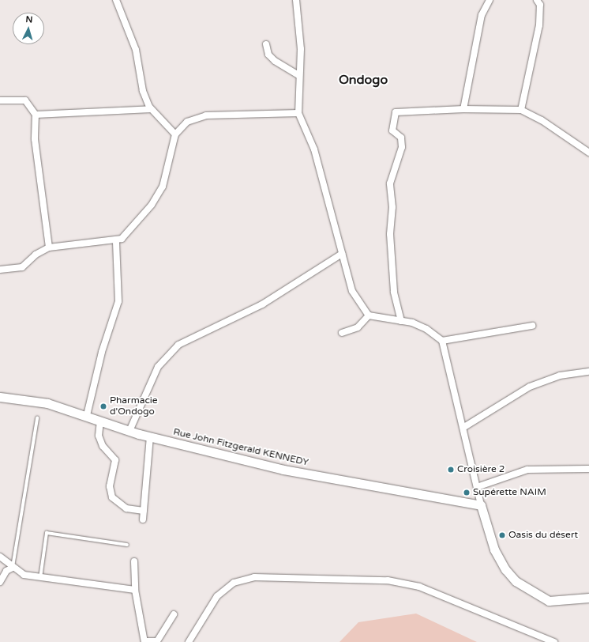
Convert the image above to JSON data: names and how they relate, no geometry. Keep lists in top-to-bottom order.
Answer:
{
  "streets": {
    "street": ["Rue John Fitzgerald KENNEDY"]
  },
  "districts": ["Ondogo"],
  "places": [
    "Pharmacie d'Ondogo",
    "Croisière 2",
    "Supérette NAIM",
    "Oasis du désert"
  ],
  "north": "top"
}
